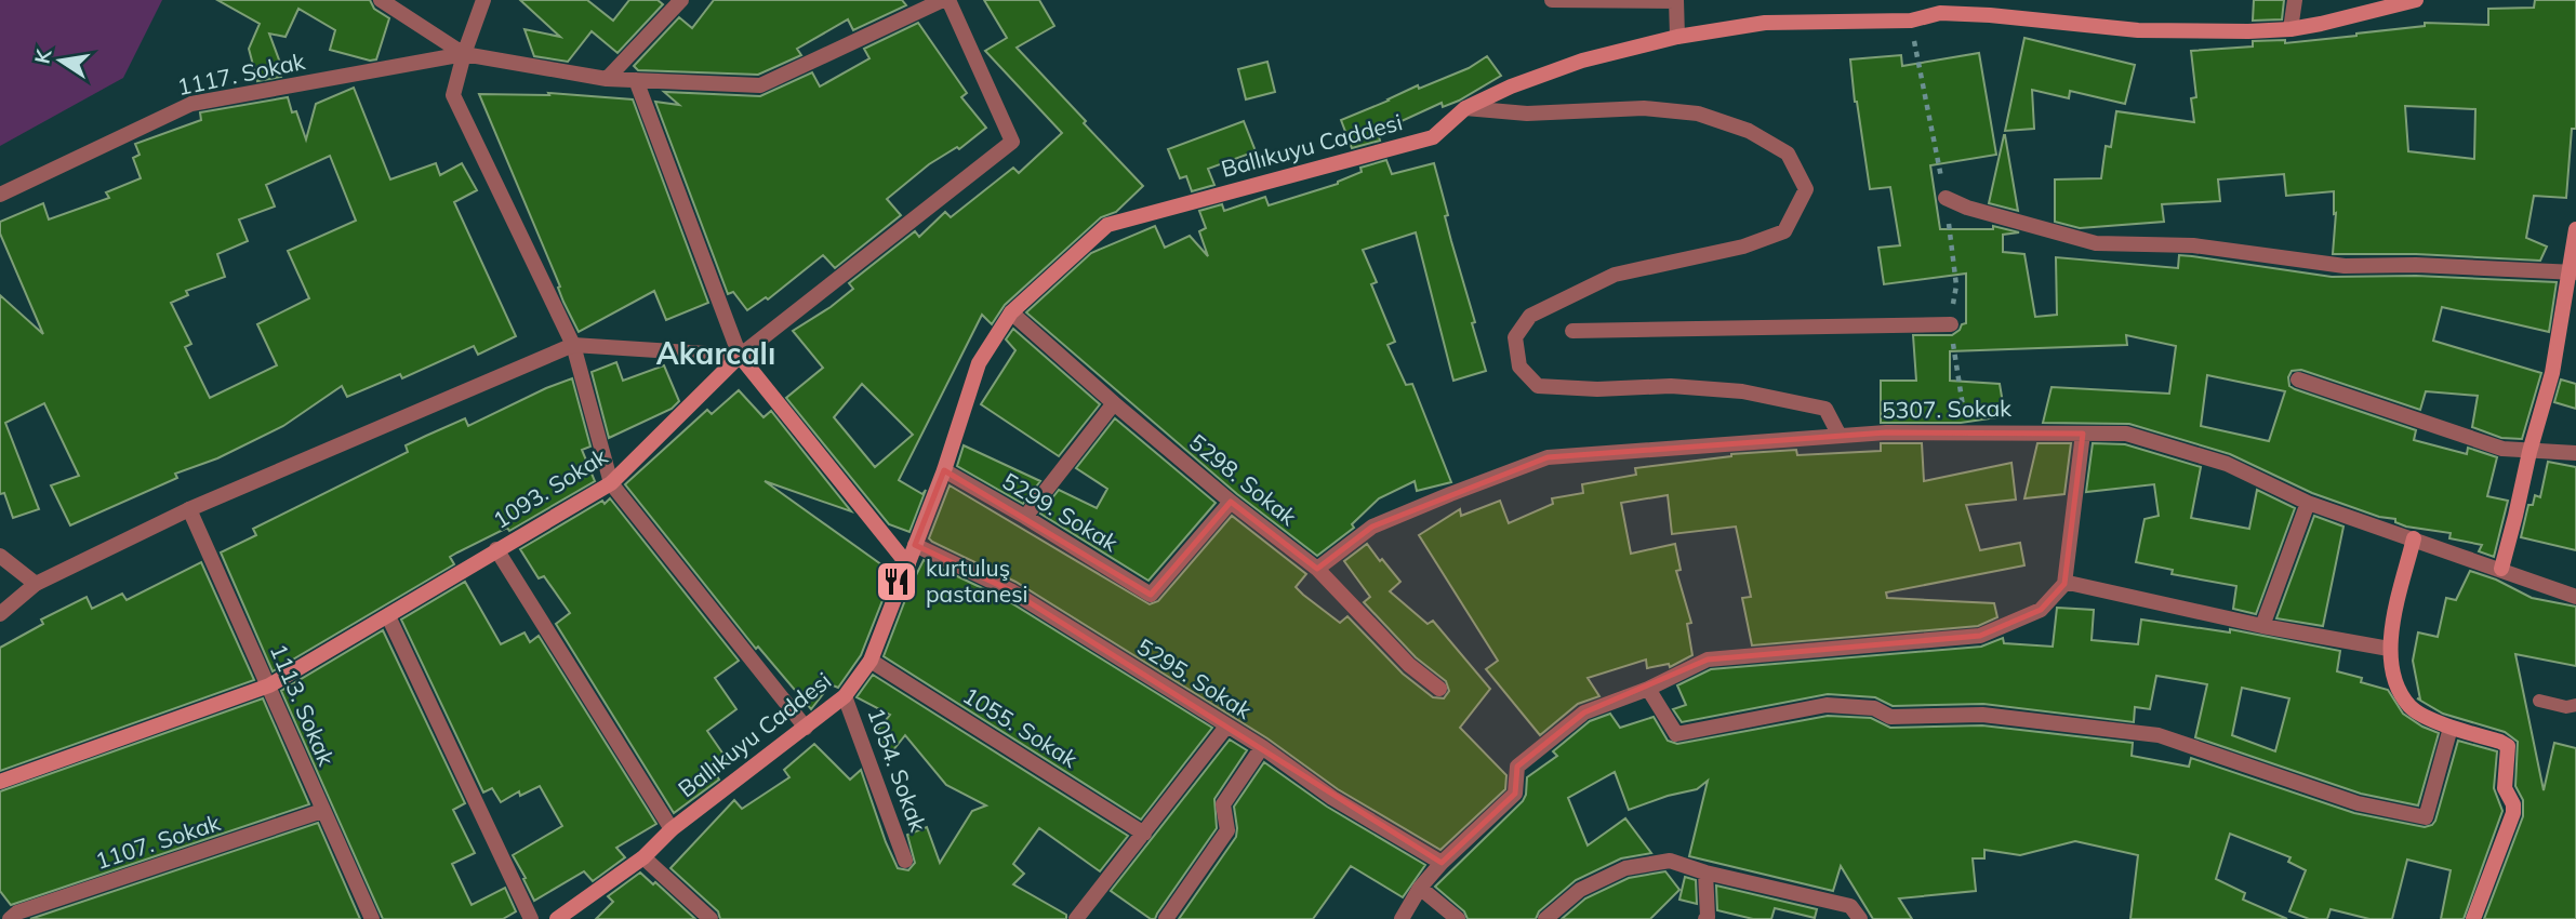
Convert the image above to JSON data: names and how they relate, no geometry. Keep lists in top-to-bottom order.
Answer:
{
  "streets": {
    "main road": ["Ballıkuyu Caddesi", "1093. Sokak"],
    "street": [
      "1117. Sokak",
      "5307. Sokak",
      "5298. Sokak",
      "5299. Sokak",
      "5295. Sokak",
      "1113. Sokak",
      "1055. Sokak",
      "1054. Sokak",
      "1107. Sokak"
    ]
  },
  "crossings": [
    ["Ballıkuyu Caddesi", "5298. Sokak"],
    ["Ballıkuyu Caddesi", "5299. Sokak"],
    ["Ballıkuyu Caddesi", "5295. Sokak"],
    ["Ballıkuyu Caddesi", "1055. Sokak"],
    ["Ballıkuyu Caddesi", "1054. Sokak"],
    ["5307. Sokak", "5298. Sokak"],
    ["5298. Sokak", "5299. Sokak"],
    ["1093. Sokak", "1113. Sokak"],
    ["1113. Sokak", "1107. Sokak"]
  ],
  "districts": ["Akarcalı"],
  "places": {
    "restaurant": ["kurtuluş pastanesi"]
  },
  "north": "left"
}
